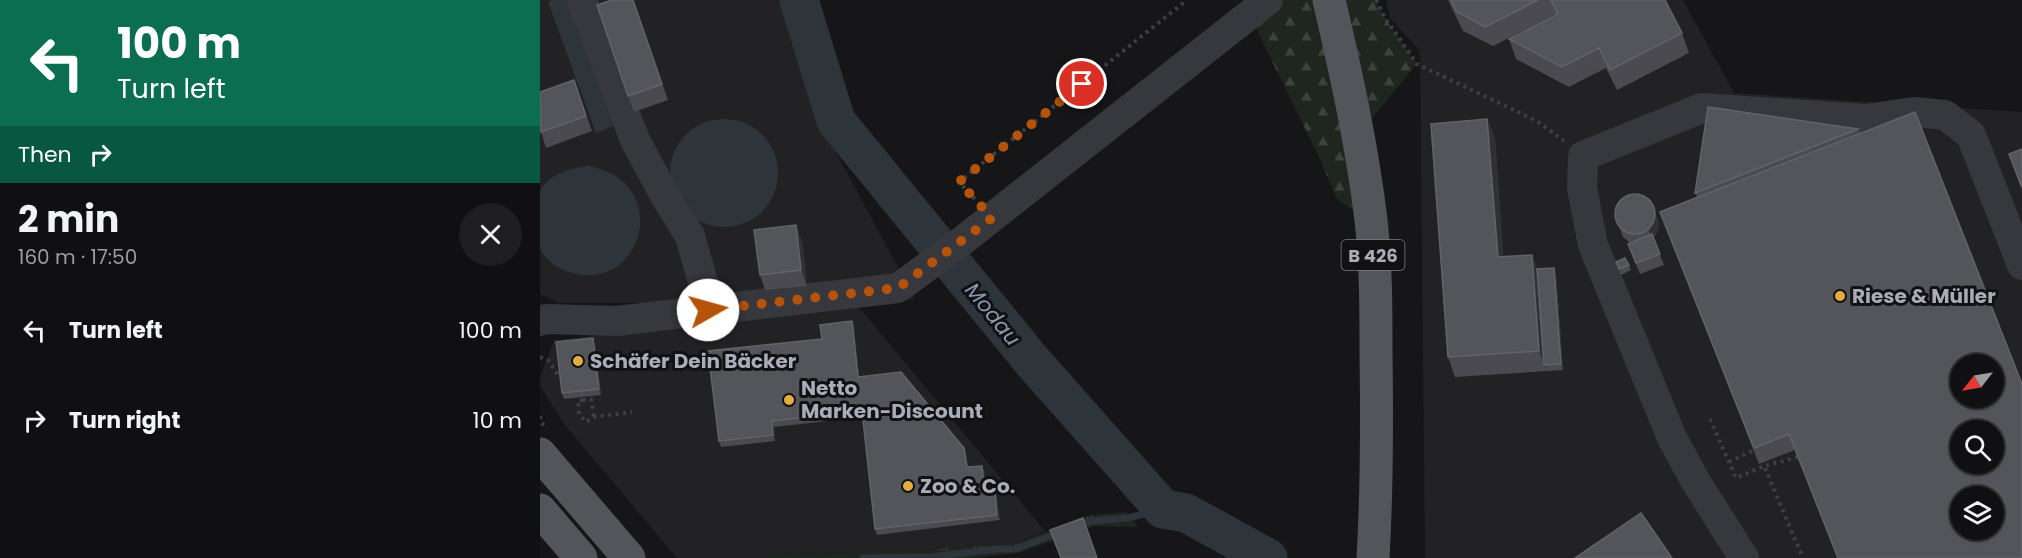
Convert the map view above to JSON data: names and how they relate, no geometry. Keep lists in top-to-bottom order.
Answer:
{
  "streets": {
    "main road": ["B 426"]
  },
  "water": ["Modau"],
  "places": [
    "Riese & Müller",
    "Schäfer Dein Bäcker",
    "Netto Marken-Discount",
    "Zoo & Co."
  ],
  "north": "bottom left",
  "page": {
    "turn": ["100 m", "Turn left"],
    "then": "Then",
    "heading": ["2 min", "160 m · 17:50"],
    "list": [
      {
        "name": "Turn left",
        "value": "100 m"
      },
      {
        "name": "Turn right",
        "value": "10 m"
      }
    ]
  }
}
